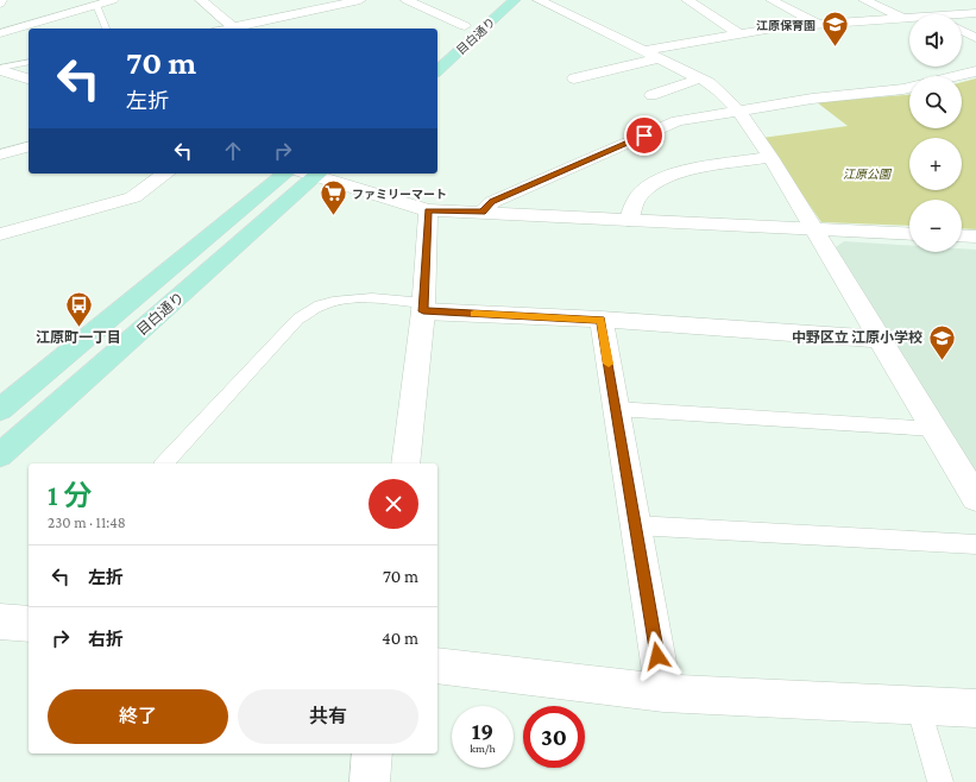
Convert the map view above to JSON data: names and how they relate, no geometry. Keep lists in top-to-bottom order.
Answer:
{
  "streets": {
    "main road": ["目白通り"]
  },
  "parks": ["江原公園"],
  "places": {
    "school or university": ["江原保育園", "中野区立 江原小学校"],
    "supermarket": ["ファミリーマート"],
    "bus stop": ["江原町一丁目"]
  },
  "page": {
    "map_buttons": ["+", "−"],
    "turn": ["70 m", "左折"],
    "heading": ["1 分", "230 m · 11:48"],
    "list": [
      {
        "name": "左折",
        "value": "70 m"
      },
      {
        "name": "右折",
        "value": "40 m"
      }
    ],
    "buttons": ["終了", "共有"],
    "speed": "19 km/h",
    "limit": "30"
  }
}
